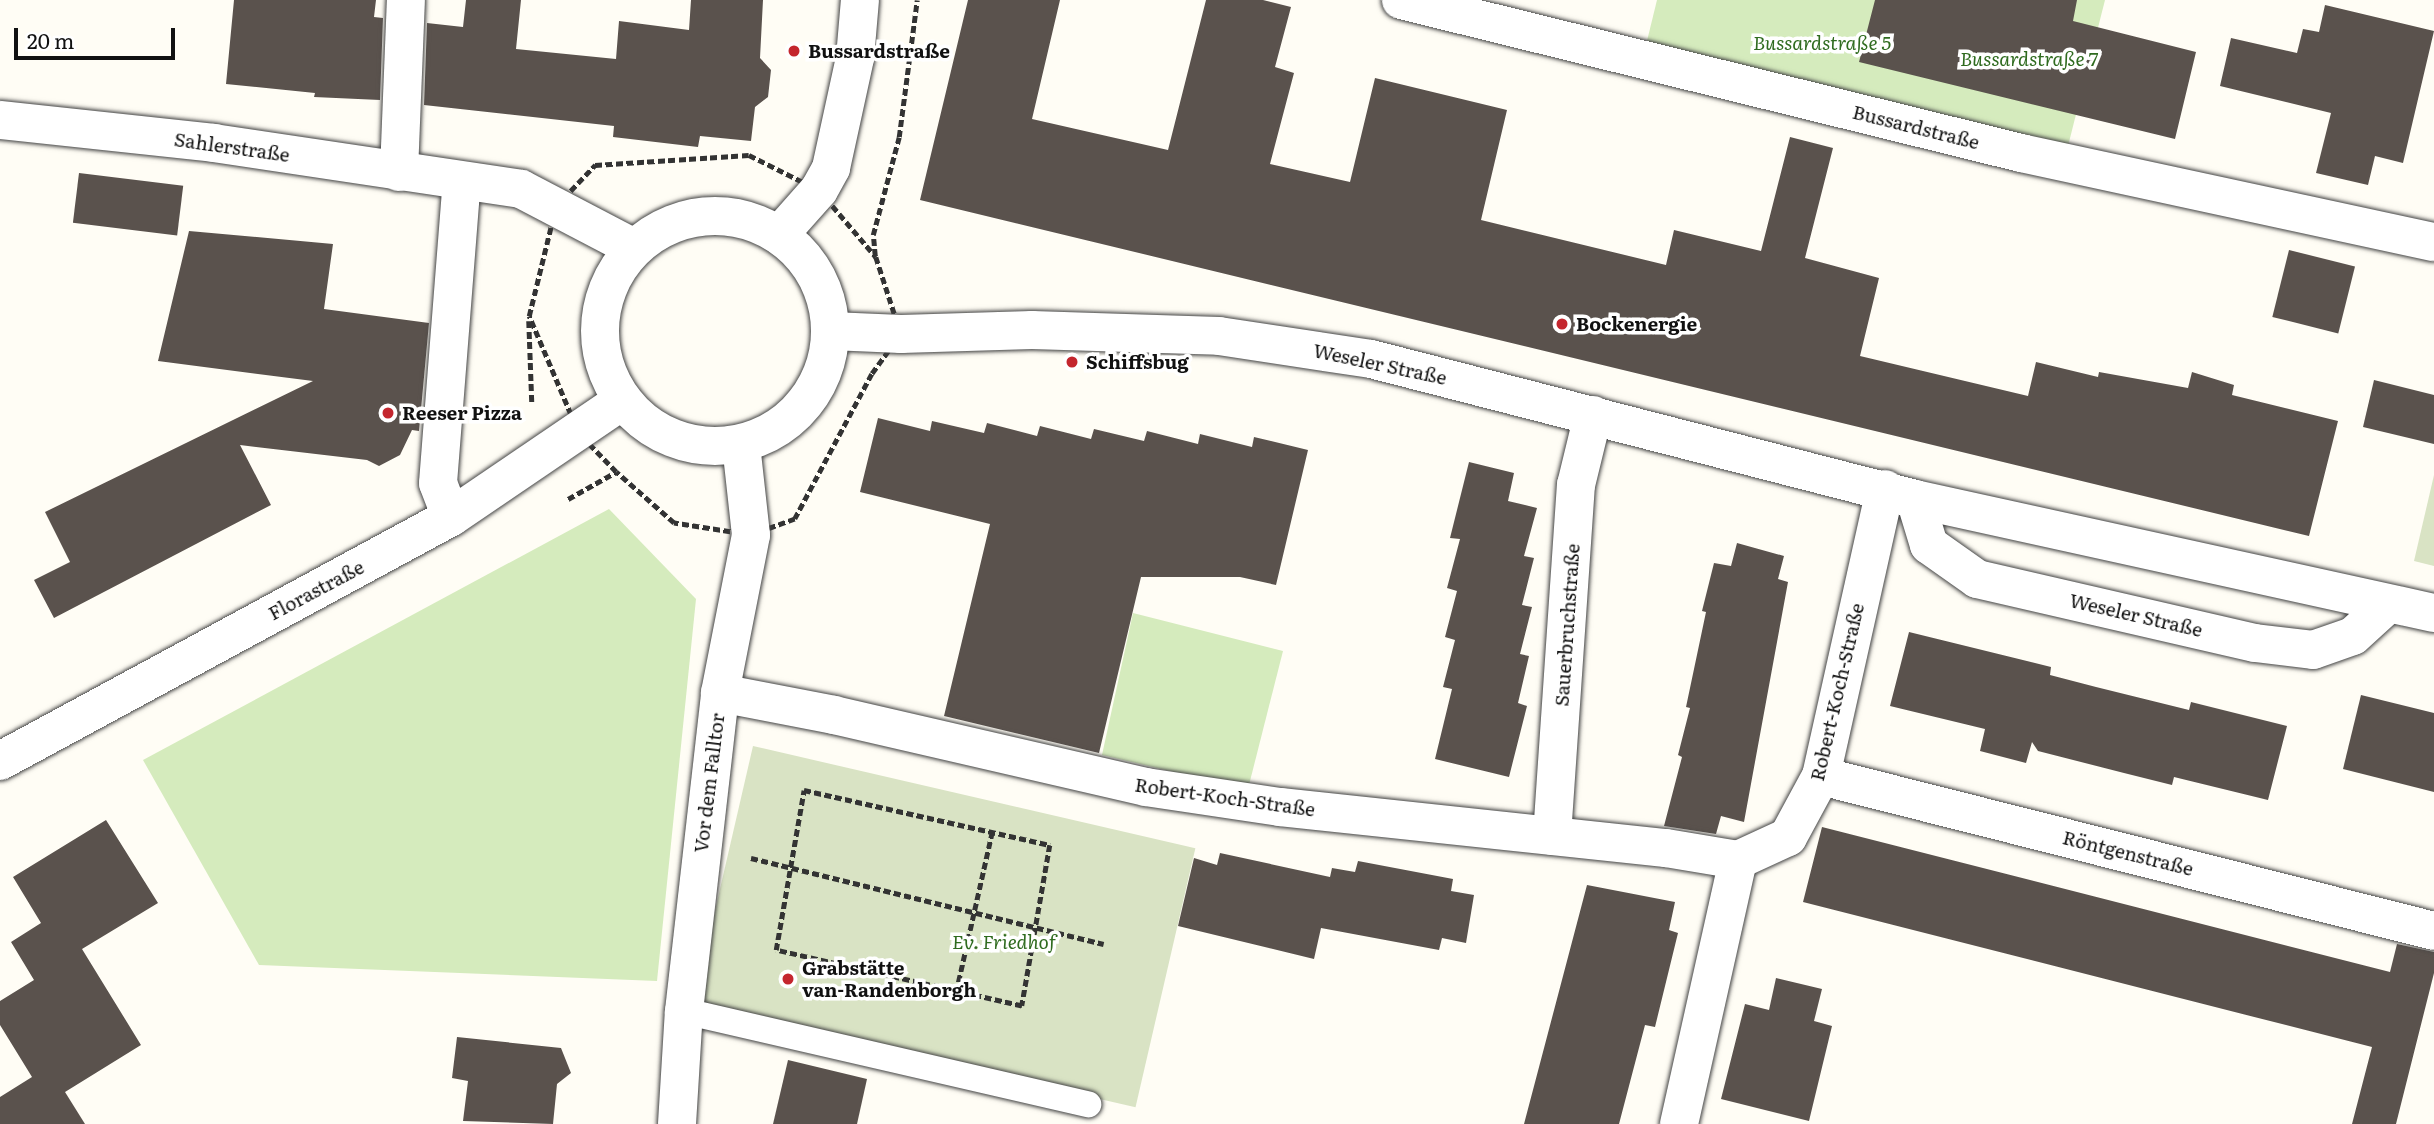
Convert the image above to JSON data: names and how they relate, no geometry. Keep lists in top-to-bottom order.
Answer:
{
  "streets": {
    "street": [
      "Bussardstraße",
      "Sahlerstraße",
      "Weseler Straße",
      "Florastraße",
      "Sauerbruchstraße",
      "Robert-Koch-Straße",
      "Vor dem Falltor",
      "Röntgenstraße"
    ]
  },
  "crossings": [
    ["Sahlerstraße", "Weseler Straße"],
    ["Sahlerstraße", "Florastraße"],
    ["Sahlerstraße", "Vor dem Falltor"],
    ["Weseler Straße", "Florastraße"],
    ["Weseler Straße", "Sauerbruchstraße"],
    ["Weseler Straße", "Robert-Koch-Straße"],
    ["Weseler Straße", "Vor dem Falltor"],
    ["Florastraße", "Vor dem Falltor"],
    ["Sauerbruchstraße", "Robert-Koch-Straße"],
    ["Robert-Koch-Straße", "Vor dem Falltor"],
    ["Robert-Koch-Straße", "Röntgenstraße"]
  ],
  "parks": ["Bussardstraße 5", "Bussardstraße 7", "Ev. Friedhof"],
  "places": [
    "Bussardstraße",
    "Bockenergie",
    "Schiffsbug",
    "Reeser Pizza",
    "Grabstätte van-Randenborgh"
  ],
  "scale_bar": "20 m"
}
